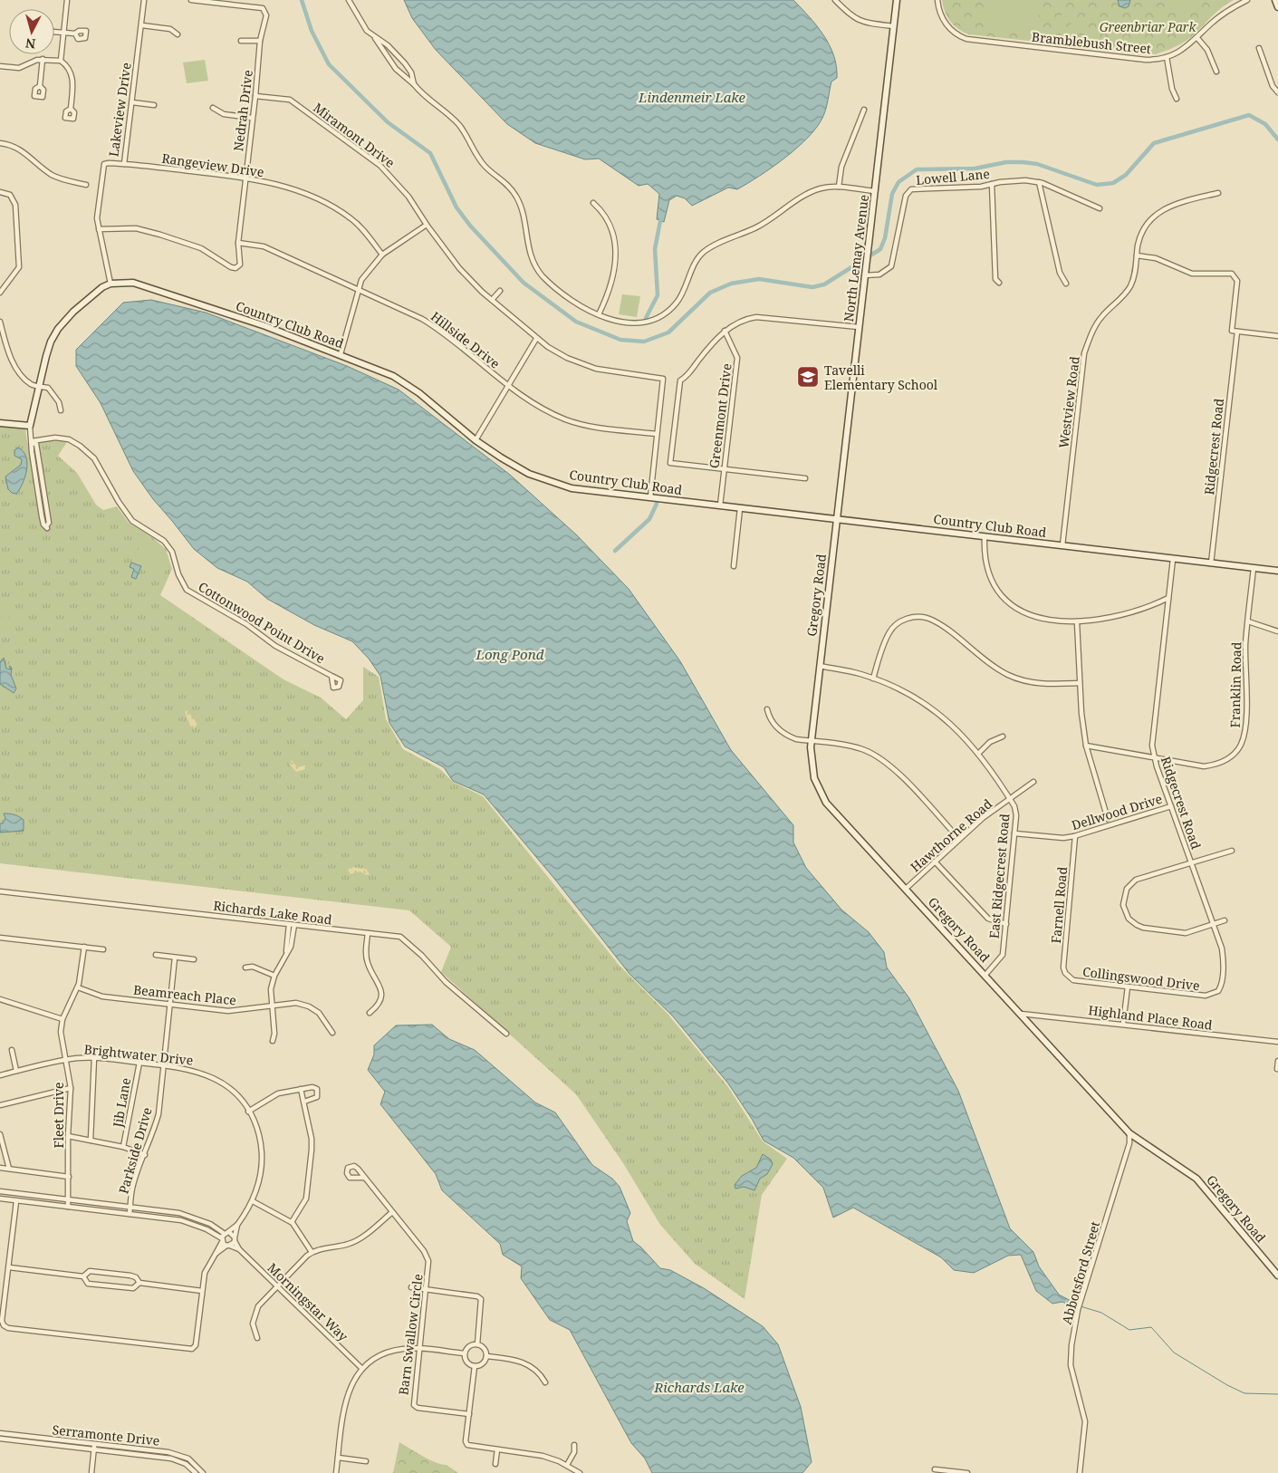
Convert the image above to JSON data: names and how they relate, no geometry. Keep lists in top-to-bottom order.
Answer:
{
  "streets": {
    "street": [
      "Bramblebush Street",
      "Lakeview Drive",
      "Nedrah Drive",
      "Miramont Drive",
      "Rangeview Drive",
      "Lowell Lane",
      "North Lemay Avenue",
      "Country Club Road",
      "Hillside Drive",
      "Westview Road",
      "Greenmont Drive",
      "Ridgecrest Road",
      "Gregory Road",
      "Cottonwood Point Drive",
      "Franklin Road",
      "Dellwood Drive",
      "Hawthorne Road",
      "East Ridgecrest Road",
      "Farnell Road",
      "Richards Lake Road",
      "Collingswood Drive",
      "Beamreach Place",
      "Highland Place Road",
      "Brightwater Drive",
      "Jib Lane",
      "Fleet Drive",
      "Parkside Drive",
      "Abbotsford Street",
      "Morningstar Way",
      "Barn Swallow Circle",
      "Serramonte Drive"
    ]
  },
  "crossings": [
    ["Lakeview Drive", "Nedrah Drive"],
    ["Lakeview Drive", "Rangeview Drive"],
    ["Lakeview Drive", "Country Club Road"],
    ["Nedrah Drive", "Miramont Drive"],
    ["Nedrah Drive", "Rangeview Drive"],
    ["Nedrah Drive", "Hillside Drive"],
    ["Miramont Drive", "Hillside Drive"],
    ["Lowell Lane", "North Lemay Avenue"],
    ["North Lemay Avenue", "Country Club Road"],
    ["North Lemay Avenue", "Gregory Road"],
    ["Country Club Road", "Westview Road"],
    ["Country Club Road", "Greenmont Drive"],
    ["Country Club Road", "Ridgecrest Road"],
    ["Country Club Road", "Gregory Road"],
    ["Country Club Road", "Franklin Road"],
    ["Ridgecrest Road", "Franklin Road"],
    ["Ridgecrest Road", "Dellwood Drive"],
    ["Ridgecrest Road", "Collingswood Drive"],
    ["Gregory Road", "Hawthorne Road"],
    ["Gregory Road", "East Ridgecrest Road"],
    ["Gregory Road", "Highland Place Road"],
    ["Gregory Road", "Abbotsford Street"],
    ["Dellwood Drive", "East Ridgecrest Road"],
    ["Dellwood Drive", "Farnell Road"],
    ["Hawthorne Road", "East Ridgecrest Road"],
    ["Farnell Road", "Collingswood Drive"],
    ["Beamreach Place", "Fleet Drive"],
    ["Beamreach Place", "Parkside Drive"],
    ["Brightwater Drive", "Jib Lane"],
    ["Brightwater Drive", "Fleet Drive"],
    ["Brightwater Drive", "Parkside Drive"]
  ],
  "water": ["Lindenmeir Lake", "Long Pond", "Richards Lake"],
  "parks": ["Greenbriar Park"],
  "places": {
    "school or university": ["Tavelli Elementary School"]
  },
  "north": "bottom"
}
